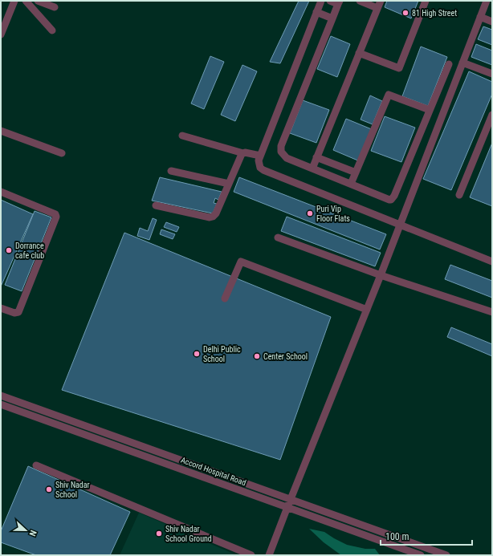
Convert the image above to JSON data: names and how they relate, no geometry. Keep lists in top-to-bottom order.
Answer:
{
  "streets": {
    "street": ["Accord Hospital Road"]
  },
  "places": [
    "81 High Street",
    "Puri Vip Floor Flats",
    "Dorrance cafe club",
    "Delhi Public School",
    "Center School",
    "Shiv Nadar School",
    "Shiv Nadar School Ground"
  ],
  "scale_bar": "100 m",
  "north": "right"
}
